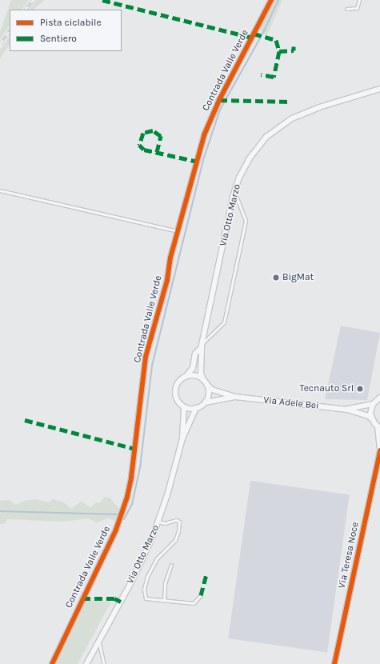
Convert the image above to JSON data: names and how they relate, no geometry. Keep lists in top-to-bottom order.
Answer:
{
  "streets": {
    "street": [
      "Contrada Valle Verde",
      "Via Otto Marzo",
      "Via Adele Bei",
      "Via Teresa Noce"
    ]
  },
  "places": ["BigMat", "Tecnauto Srl"],
  "legend": ["Pista ciclabile", "Sentiero"]
}
